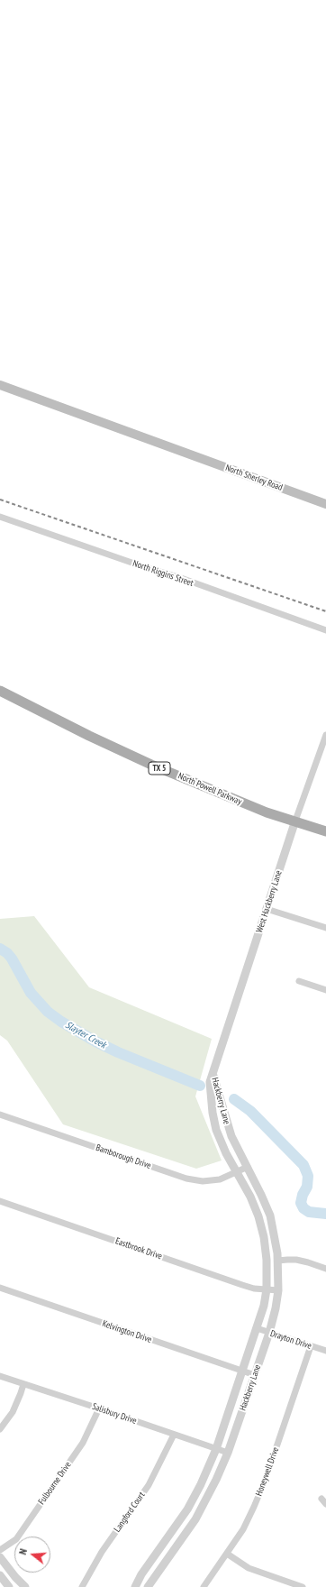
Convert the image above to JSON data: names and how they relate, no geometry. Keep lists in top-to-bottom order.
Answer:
{
  "streets": {
    "main road": ["North Sherley Road", "TX 5", "North Powell Parkway"],
    "street": [
      "North Riggins Street",
      "West Hackberry Lane",
      "Hackberry Lane",
      "Bamborough Drive",
      "Eastbrook Drive",
      "Kelvington Drive",
      "Drayton Drive",
      "Salisbury Drive",
      "Honeywell Drive",
      "Fulbourne Drive",
      "Langford Court"
    ]
  },
  "crossings": [
    ["North Powell Parkway", "West Hackberry Lane"],
    ["West Hackberry Lane", "Hackberry Lane"],
    ["Hackberry Lane", "Bamborough Drive"],
    ["Hackberry Lane", "Eastbrook Drive"],
    ["Hackberry Lane", "Kelvington Drive"],
    ["Hackberry Lane", "Drayton Drive"],
    ["Hackberry Lane", "Salisbury Drive"],
    ["Drayton Drive", "Honeywell Drive"],
    ["Salisbury Drive", "Fulbourne Drive"],
    ["Salisbury Drive", "Langford Court"]
  ],
  "water": ["Slayter Creek"],
  "north": "left"
}
